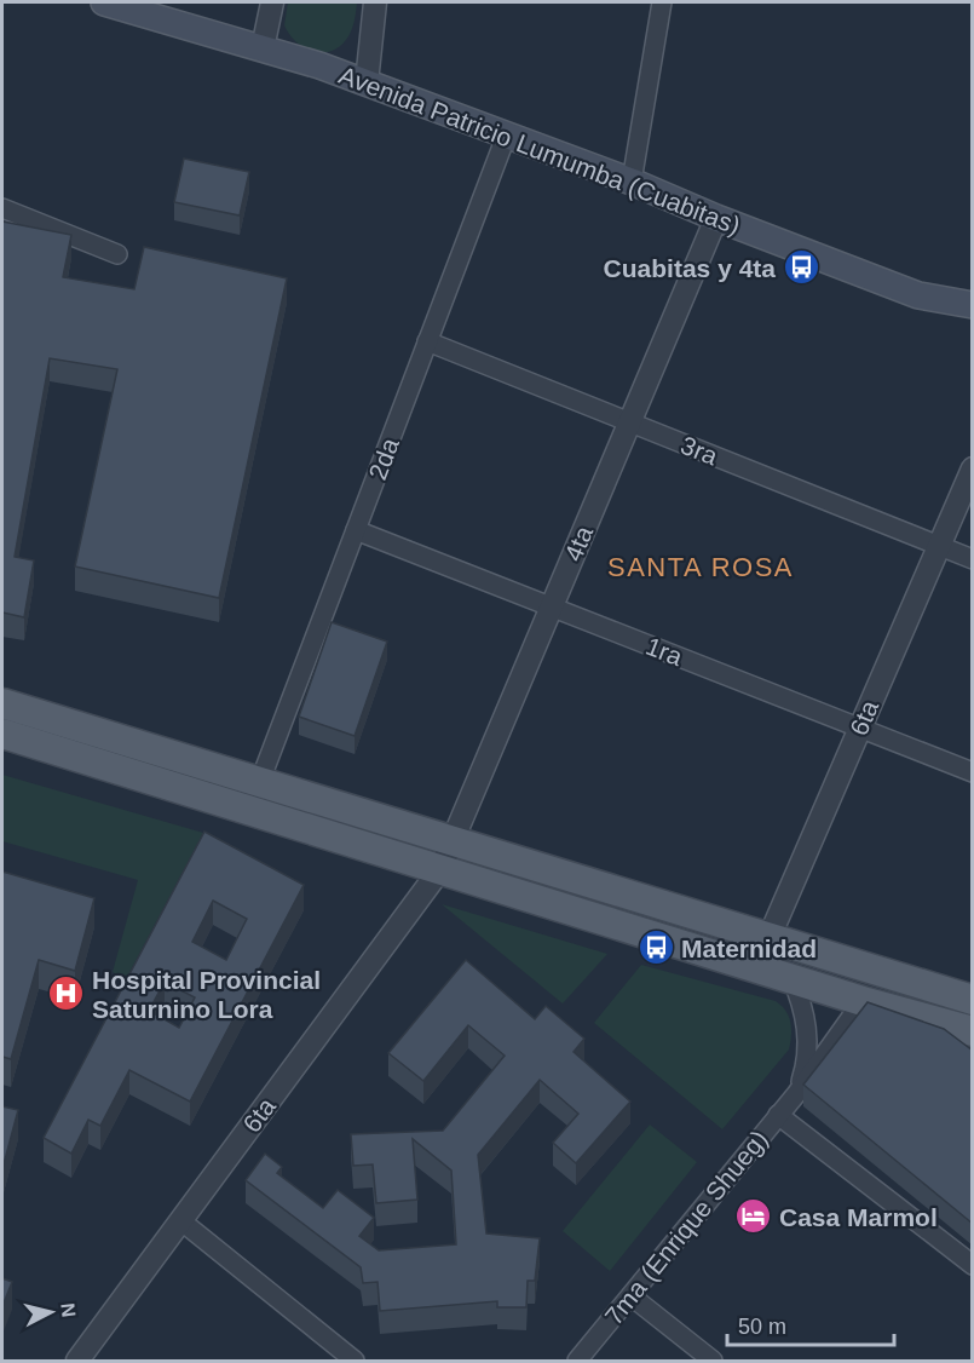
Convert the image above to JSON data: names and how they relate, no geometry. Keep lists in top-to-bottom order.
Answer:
{
  "streets": {
    "main road": ["Avenida Patricio Lumumba (Cuabitas)"],
    "street": [
      "3ra",
      "2da",
      "4ta",
      "1ra",
      "6ta",
      "7ma (Enrique Shueg)"
    ]
  },
  "crossings": [
    ["Avenida Patricio Lumumba (Cuabitas)", "2da"],
    ["Avenida Patricio Lumumba (Cuabitas)", "4ta"],
    ["3ra", "2da"],
    ["3ra", "4ta"],
    ["3ra", "6ta"],
    ["2da", "1ra"],
    ["4ta", "1ra"],
    ["4ta", "6ta"],
    ["1ra", "6ta"]
  ],
  "districts": ["SANTA ROSA"],
  "places": {
    "bus stop": ["Cuabitas y 4ta", "Maternidad"],
    "hospital": ["Hospital Provincial Saturnino Lora"],
    "hotel": ["Casa Marmol"]
  },
  "scale_bar": "50 m",
  "north": "right"
}
